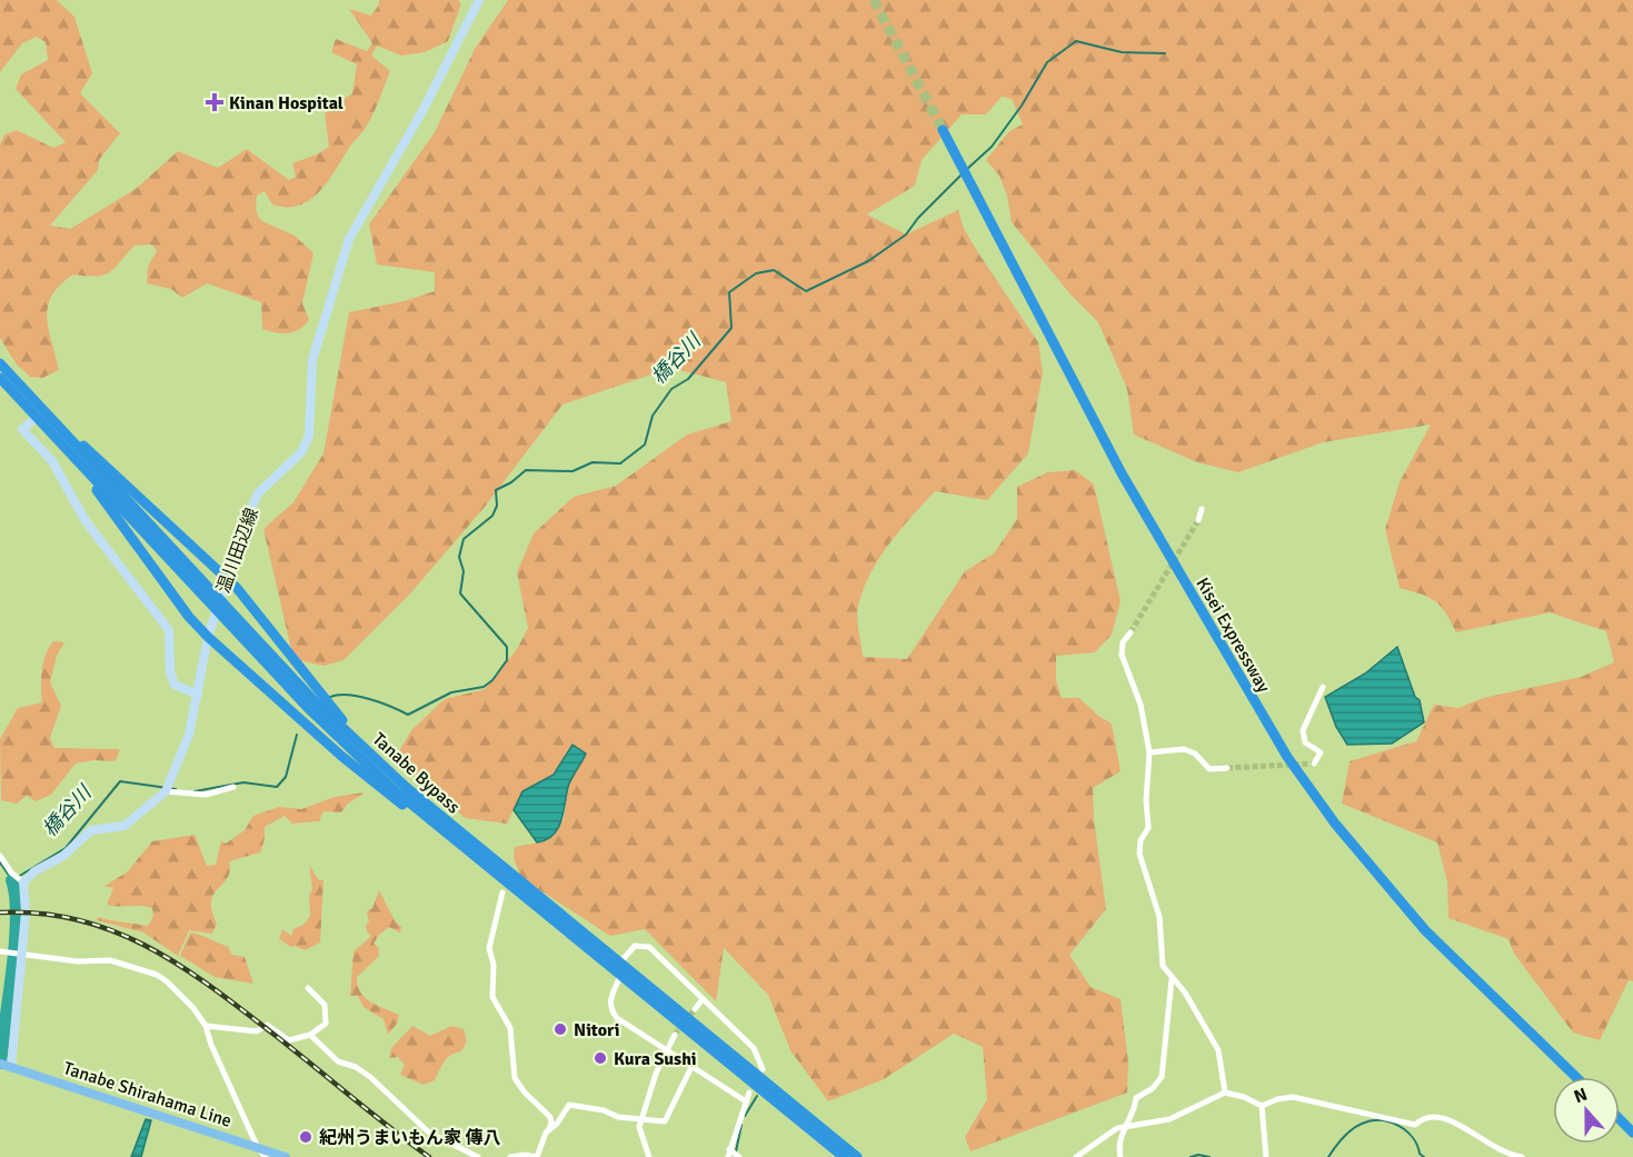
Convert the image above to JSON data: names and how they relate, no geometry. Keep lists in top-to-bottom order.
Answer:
{
  "streets": {
    "highway": ["Kisei Expressway", "Tanabe Bypass"],
    "main road": ["温川田辺線", "Tanabe Shirahama Line"]
  },
  "water": ["橋谷川"],
  "places": {
    "health": ["Kinan Hospital"],
    "other": ["Nitori", "Kura Sushi", "紀州うまいもん家 傳八"]
  },
  "north": "top"
}
